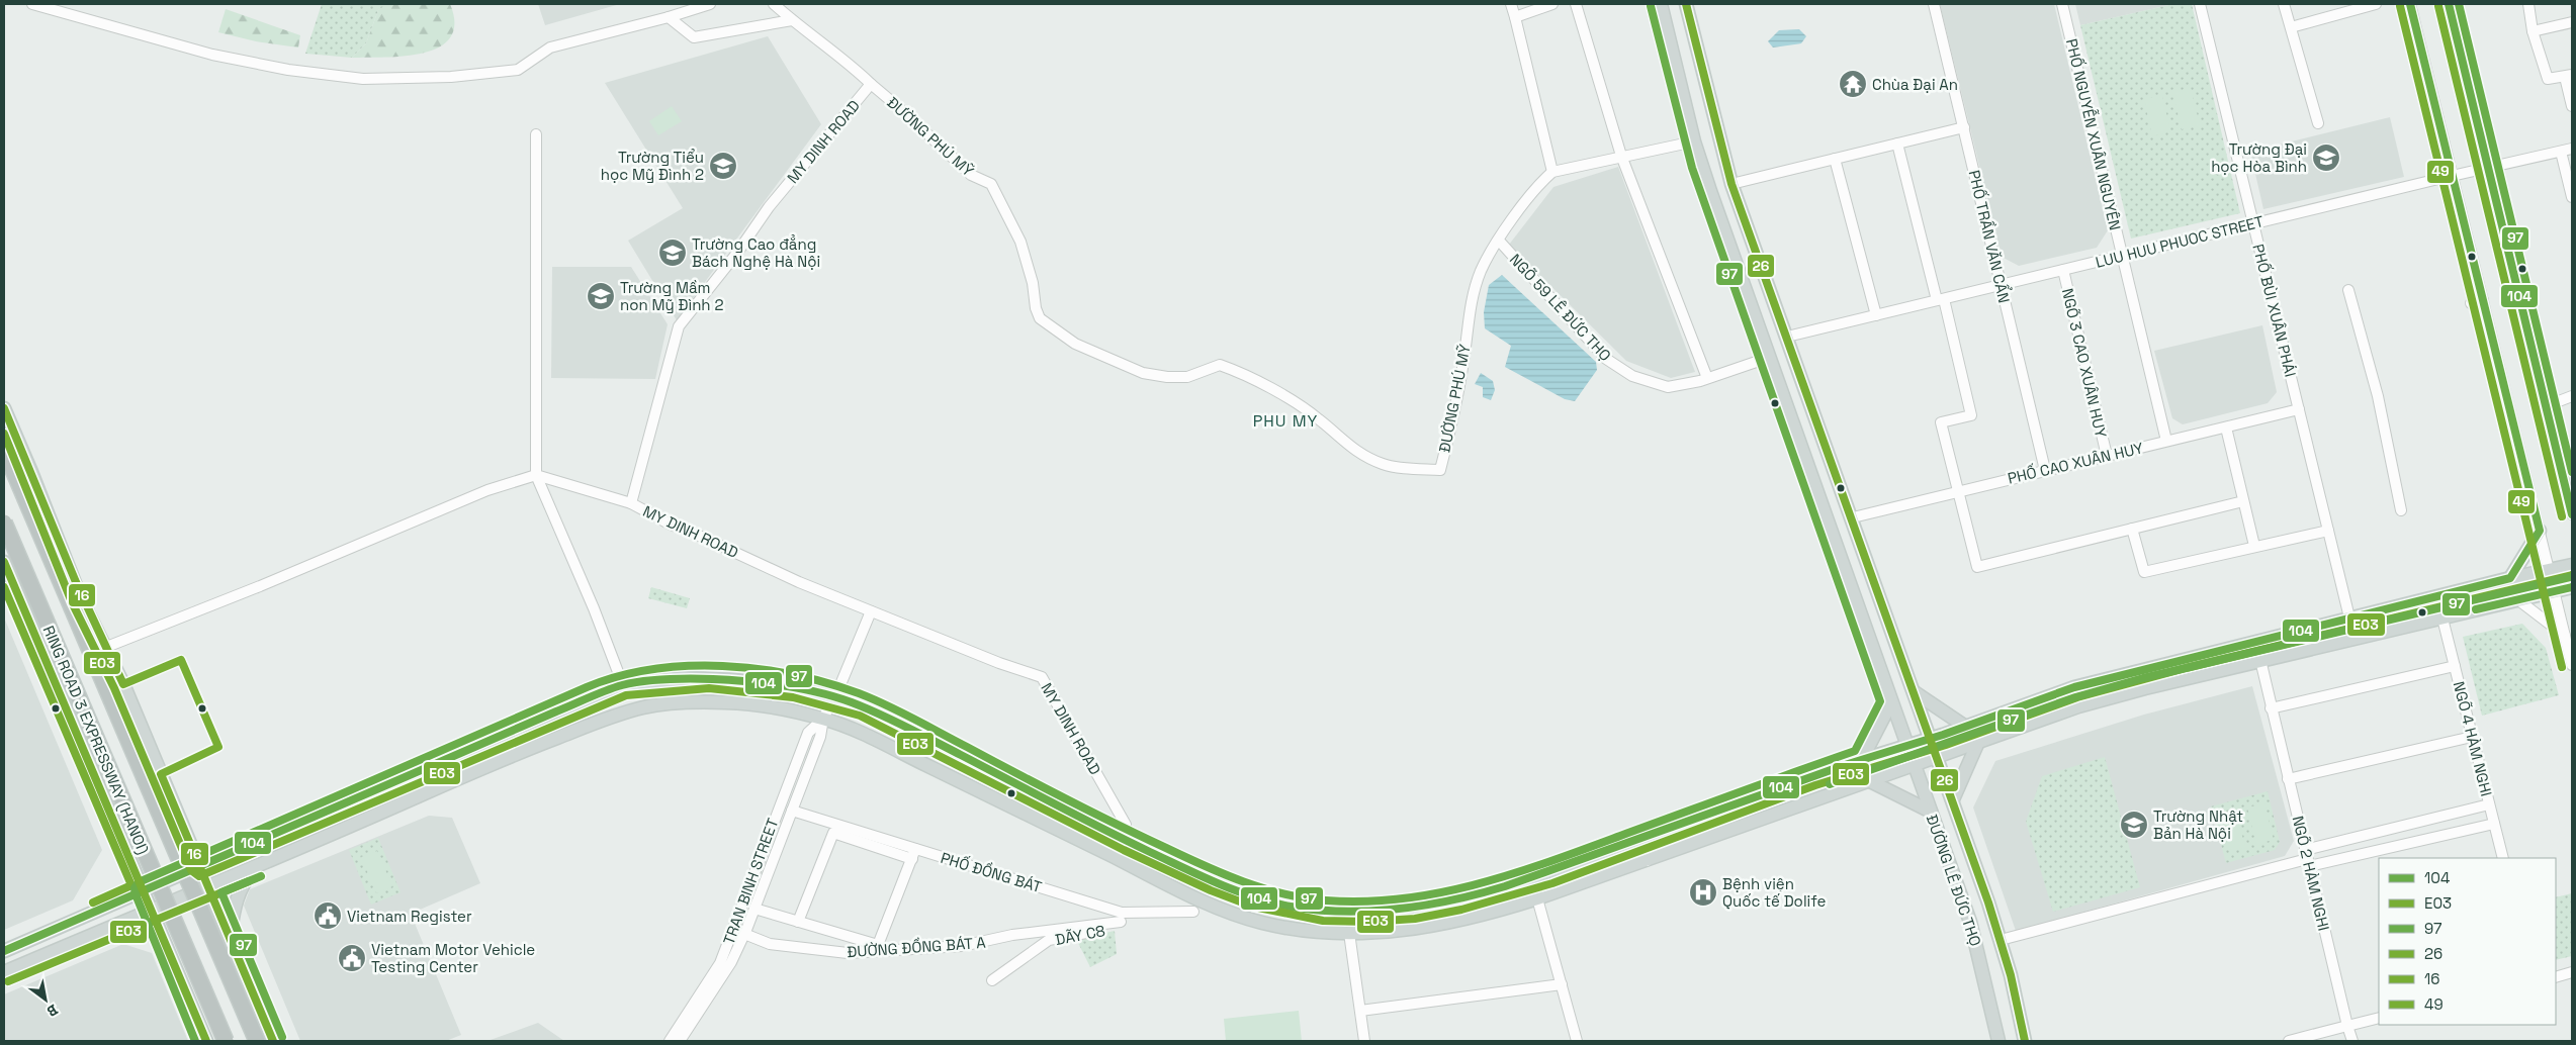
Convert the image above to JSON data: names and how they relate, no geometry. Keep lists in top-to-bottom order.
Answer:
{
  "streets": {
    "highway": ["RING ROAD 3 EXPRESSWAY (HANOI)"],
    "main road": ["ĐƯỜNG LÊ ĐỨC THỌ"],
    "street": [
      "PHỐ NGUYỄN XUÂN NGUYÊN",
      "ĐƯỜNG PHÚ MỸ",
      "MY DINH ROAD",
      "PHỐ TRẦN VĂN CẨN",
      "LUU HUU PHUOC STREET",
      "NGÕ 59 LÊ ĐỨC THỌ",
      "PHỐ BÙI XUÂN PHÁI",
      "NGÕ 3 CAO XUÂN HUY",
      "PHỐ CAO XUÂN HUY",
      "NGÕ 4 HÀM NGHI",
      "PHỐ ĐỒNG BÁT",
      "NGÕ 2 HÀM NGHI",
      "TRAN BINH STREET",
      "DÃY C8",
      "ĐƯỜNG ĐỒNG BÁT A"
    ]
  },
  "crossings": [
    ["PHỐ NGUYỄN XUÂN NGUYÊN", "LUU HUU PHUOC STREET"],
    ["PHỐ NGUYỄN XUÂN NGUYÊN", "PHỐ CAO XUÂN HUY"],
    ["ĐƯỜNG PHÚ MỸ", "MY DINH ROAD"],
    ["ĐƯỜNG PHÚ MỸ", "NGÕ 59 LÊ ĐỨC THỌ"],
    ["MY DINH ROAD", "TRAN BINH STREET"],
    ["PHỐ TRẦN VĂN CẨN", "LUU HUU PHUOC STREET"],
    ["PHỐ TRẦN VĂN CẨN", "PHỐ CAO XUÂN HUY"],
    ["LUU HUU PHUOC STREET", "PHỐ BÙI XUÂN PHÁI"],
    ["LUU HUU PHUOC STREET", "NGÕ 3 CAO XUÂN HUY"],
    ["LUU HUU PHUOC STREET", "ĐƯỜNG LÊ ĐỨC THỌ"],
    ["NGÕ 59 LÊ ĐỨC THỌ", "ĐƯỜNG LÊ ĐỨC THỌ"],
    ["PHỐ BÙI XUÂN PHÁI", "PHỐ CAO XUÂN HUY"],
    ["NGÕ 3 CAO XUÂN HUY", "PHỐ CAO XUÂN HUY"],
    ["PHỐ CAO XUÂN HUY", "ĐƯỜNG LÊ ĐỨC THỌ"],
    ["PHỐ ĐỒNG BÁT", "TRAN BINH STREET"],
    ["TRAN BINH STREET", "ĐƯỜNG ĐỒNG BÁT A"],
    ["DÃY C8", "ĐƯỜNG ĐỒNG BÁT A"]
  ],
  "districts": ["PHU MY"],
  "places": {
    "temple": ["Chùa Đại An"],
    "school or university": [
      "Trường Đại học Hòa Bình",
      "Trường Tiểu học Mỹ Đình 2",
      "Trường Cao đẳng Bách Nghệ Hà Nội",
      "Trường Mầm non Mỹ Đình 2",
      "Trường Nhật Bản Hà Nội"
    ],
    "hospital": ["Bệnh viện Quốc tế Dolife"],
    "public building": ["Vietnam Register", "Vietnam Motor Vehicle Testing Center"]
  },
  "lines": [
    "transit line 104",
    "transit line 97",
    "transit line 26",
    "transit line 49",
    "transit line 16",
    "transit line E03"
  ],
  "legend": [
    "104",
    "E03",
    "97",
    "26",
    "16",
    "49"
  ],
  "north": "bottom right"
}
